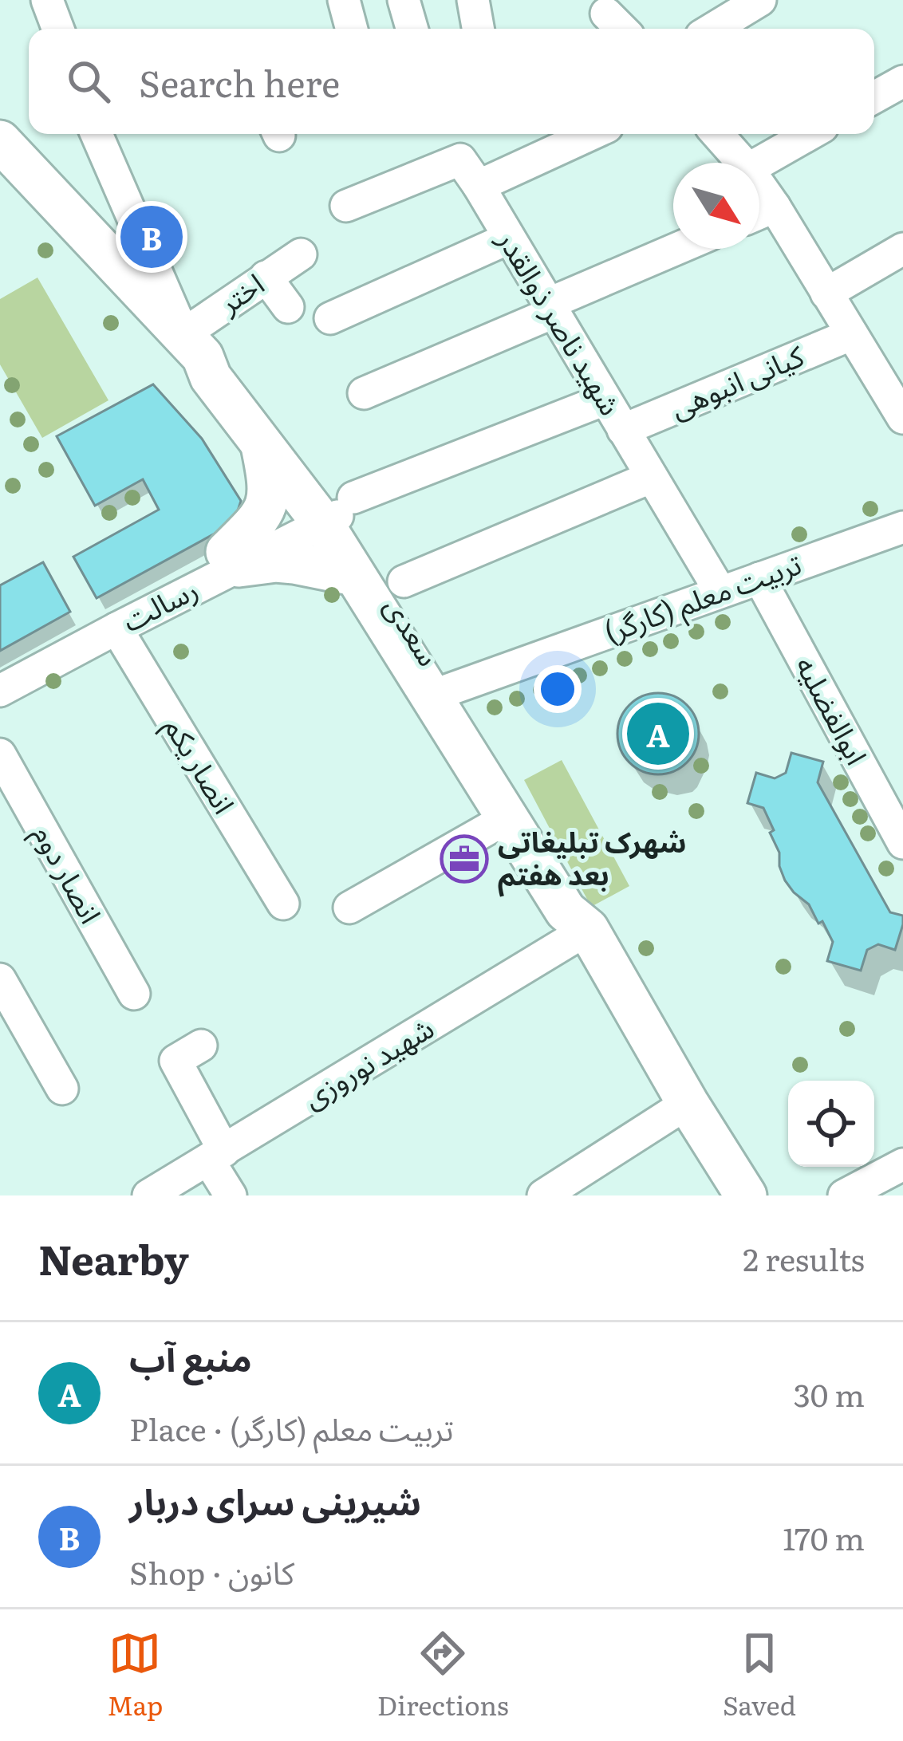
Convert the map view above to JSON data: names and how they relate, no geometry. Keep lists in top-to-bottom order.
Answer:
{
  "streets": {
    "main road": ["سعدی"],
    "street": [
      "اختر",
      "شهید ناصر ذوالقدر",
      "کیانی انبوهی",
      "تربیت معلم (کارگر)",
      "رسالت",
      "ابوالفضلیه",
      "انصار یکم",
      "انصار دوم",
      "شهید نوروزی"
    ]
  },
  "crossings": [
    ["اختر", "سعدی"],
    ["شهید ناصر ذوالقدر", "کیانی انبوهی"],
    ["شهید ناصر ذوالقدر", "تربیت معلم (کارگر)"],
    ["شهید ناصر ذوالقدر", "رسالت"],
    ["تربیت معلم (کارگر)", "سعدی"],
    ["تربیت معلم (کارگر)", "ابوالفضلیه"],
    ["رسالت", "سعدی"],
    ["رسالت", "انصار یکم"],
    ["سعدی", "شهید نوروزی"]
  ],
  "places": {
    "office": ["شهرک تبلیغاتی بعد هفتم"]
  },
  "north": "bottom right",
  "page": {
    "search": "Search here",
    "pins": ["B", "A"],
    "heading": ["Nearby", "2 results"],
    "list": [
      {
        "mark": "A",
        "name": "منبع آب",
        "note": "Place · تربیت معلم (کارگر)",
        "value": "30 m"
      },
      {
        "mark": "B",
        "name": "شیرینی سرای دربار",
        "note": "Shop · کانون",
        "value": "170 m"
      }
    ],
    "nav": ["Map", "Directions", "Saved"]
  }
}
